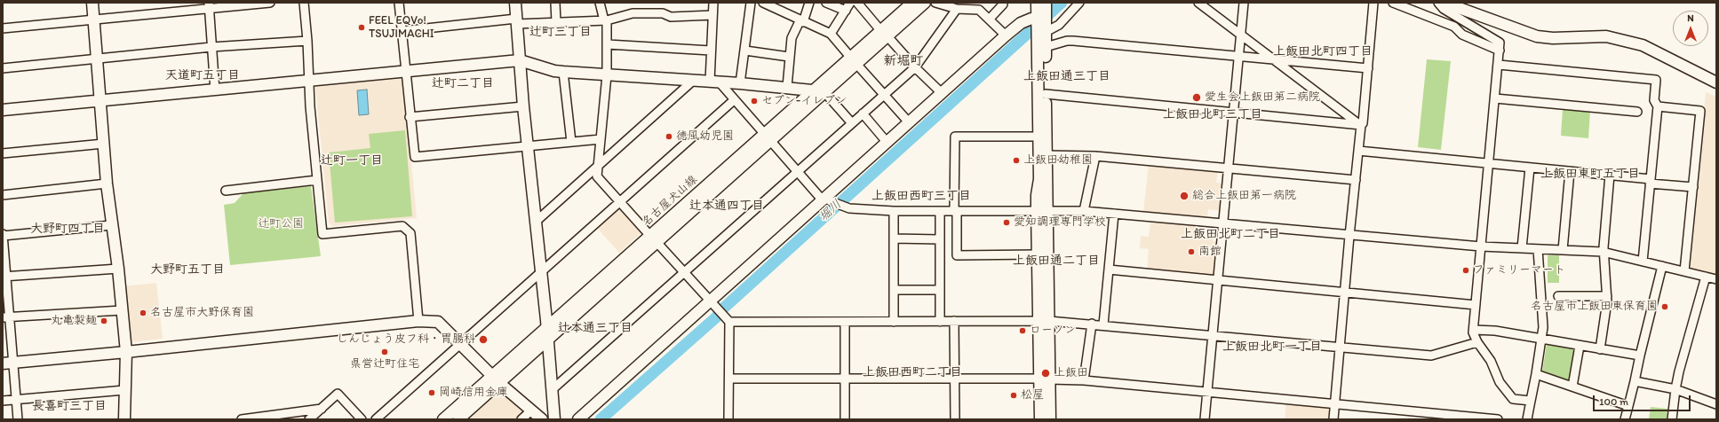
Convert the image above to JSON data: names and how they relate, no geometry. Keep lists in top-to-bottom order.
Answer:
{
  "streets": {
    "street": ["名古屋犬山線"]
  },
  "districts": [
    "辻町三丁目",
    "上飯田北町四丁目",
    "新堀町",
    "天道町五丁目",
    "上飯田通三丁目",
    "辻町二丁目",
    "上飯田北町三丁目",
    "辻町一丁目",
    "上飯田東町五丁目",
    "上飯田西町三丁目",
    "辻本通四丁目",
    "大野町四丁目",
    "上飯田北町二丁目",
    "上飯田通二丁目",
    "大野町五丁目",
    "辻本通三丁目",
    "上飯田北町一丁目",
    "上飯田西町二丁目",
    "長喜町三丁目"
  ],
  "water": ["堀川"],
  "parks": ["辻町公園"],
  "places": [
    "FEEL EQVo! TSUJIMACHI",
    "愛生会上飯田第二病院",
    "セブン-イレブン",
    "徳風幼児園",
    "上飯田幼稚園",
    "総合上飯田第一病院",
    "愛知調理専門学校",
    "南館",
    "ファミリーマート",
    "名古屋市上飯田東保育園",
    "名古屋市大野保育園",
    "丸亀製麺",
    "ローソン",
    "しんじょう皮フ科・胃腸科",
    "県営辻町住宅",
    "上飯田",
    "岡崎信用金庫",
    "松屋"
  ],
  "scale_bar": "100 m",
  "north": "top"
}
